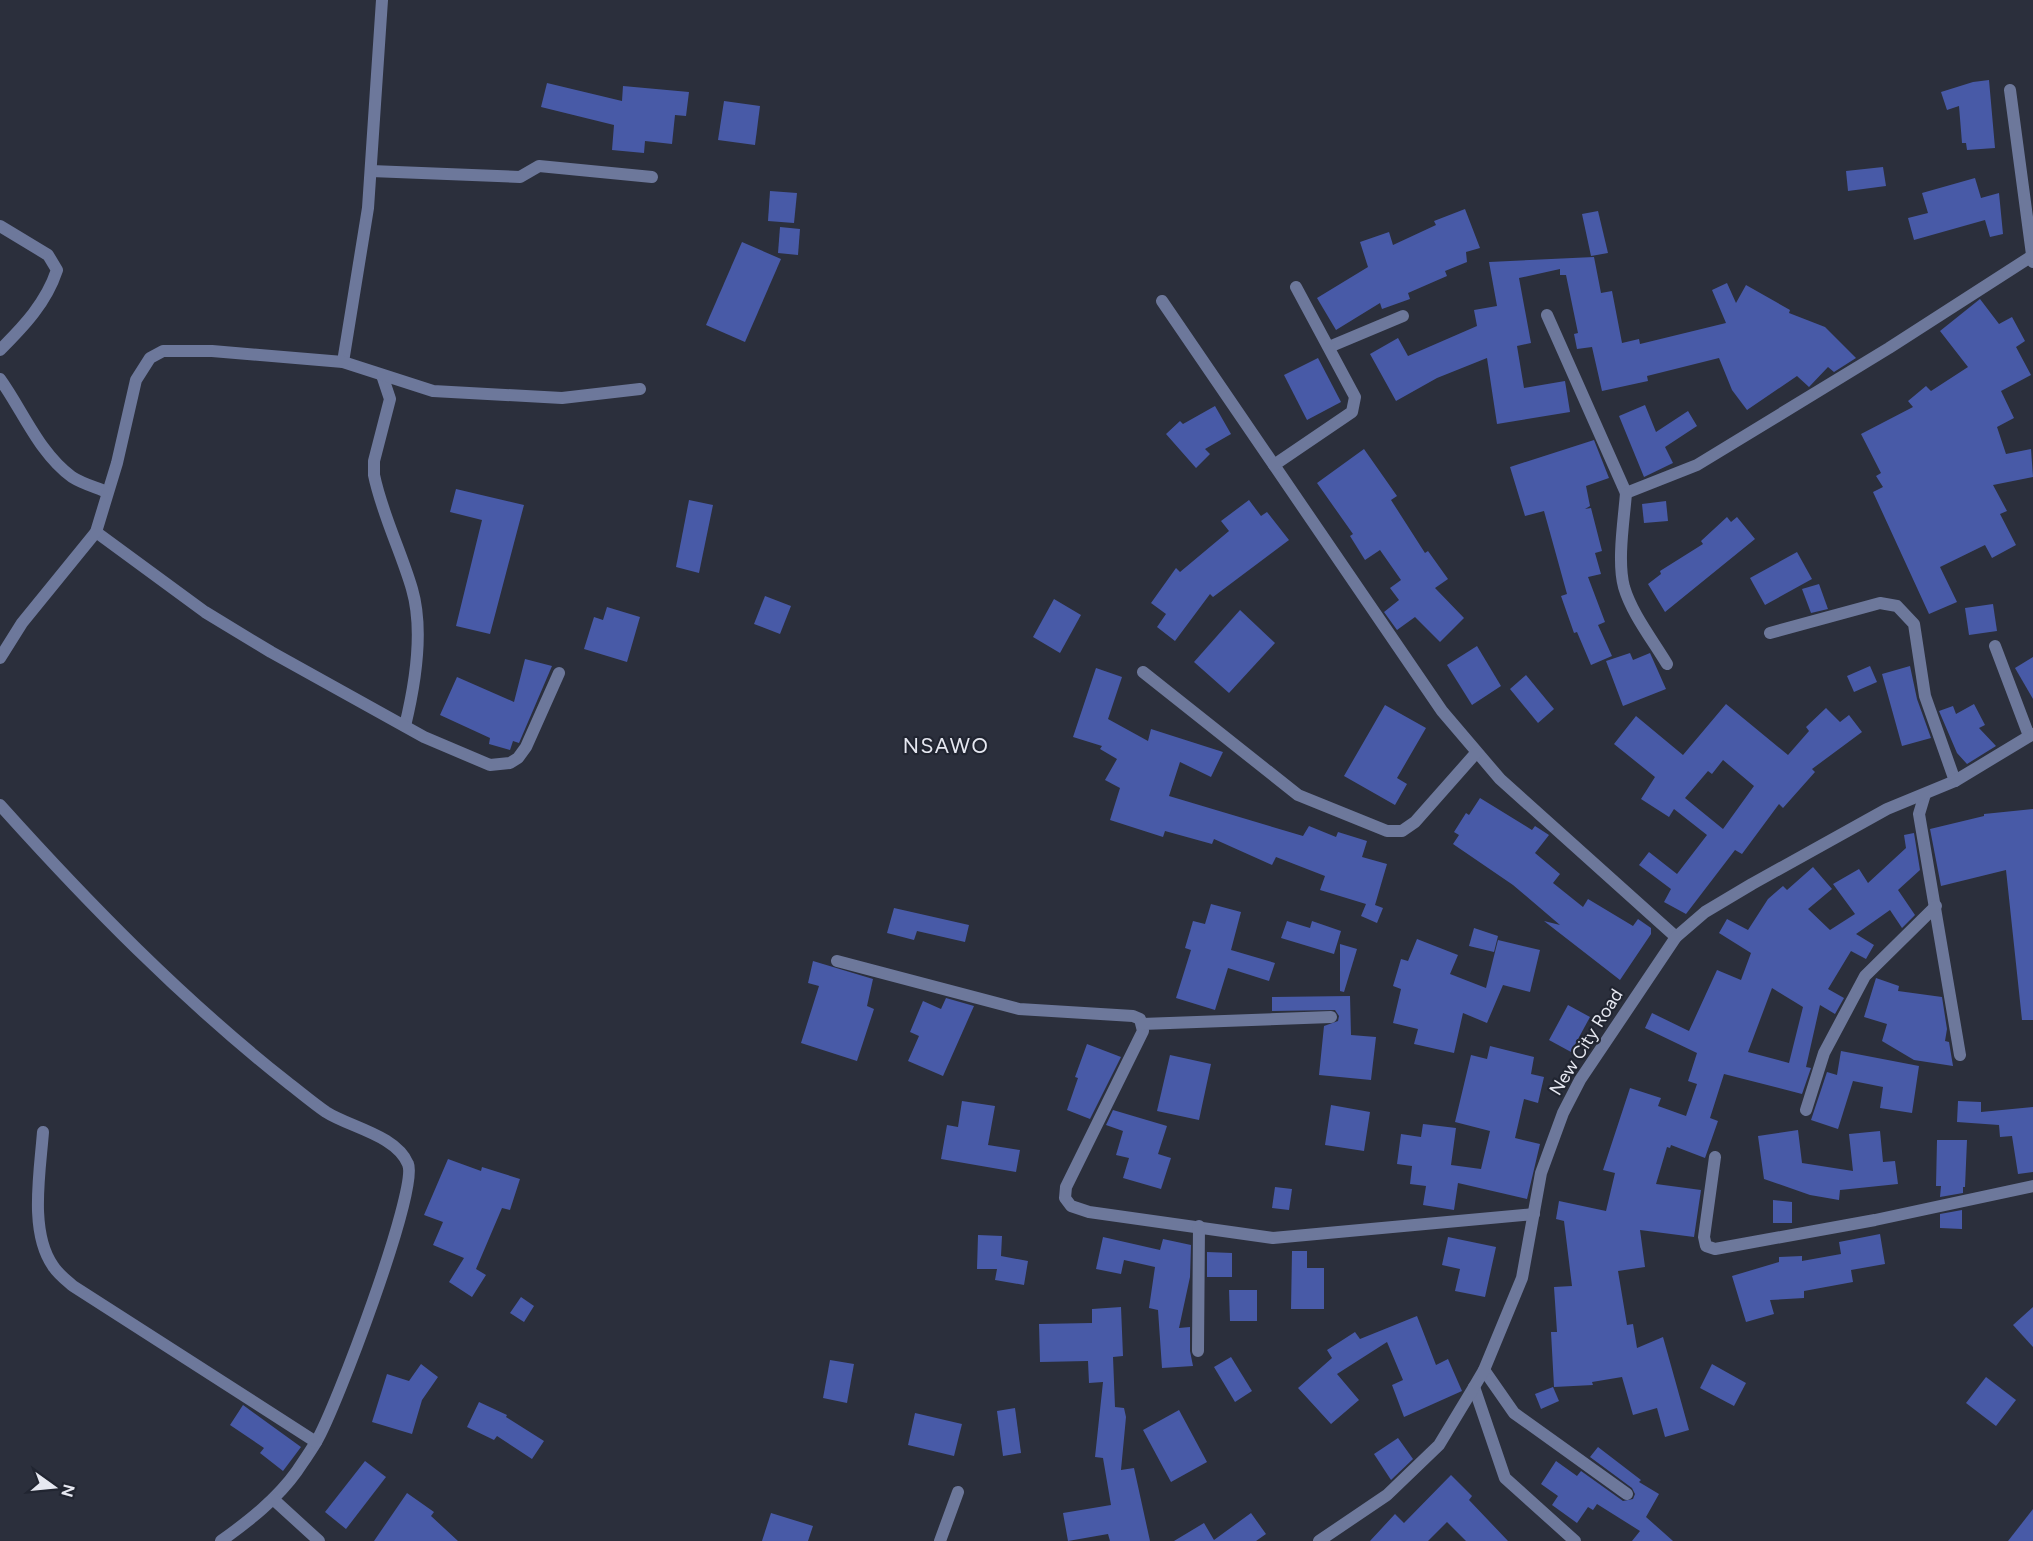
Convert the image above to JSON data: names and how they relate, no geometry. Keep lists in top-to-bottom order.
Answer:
{
  "streets": {
    "street": ["New City Road"]
  },
  "districts": ["NSAWO"],
  "north": "right"
}
